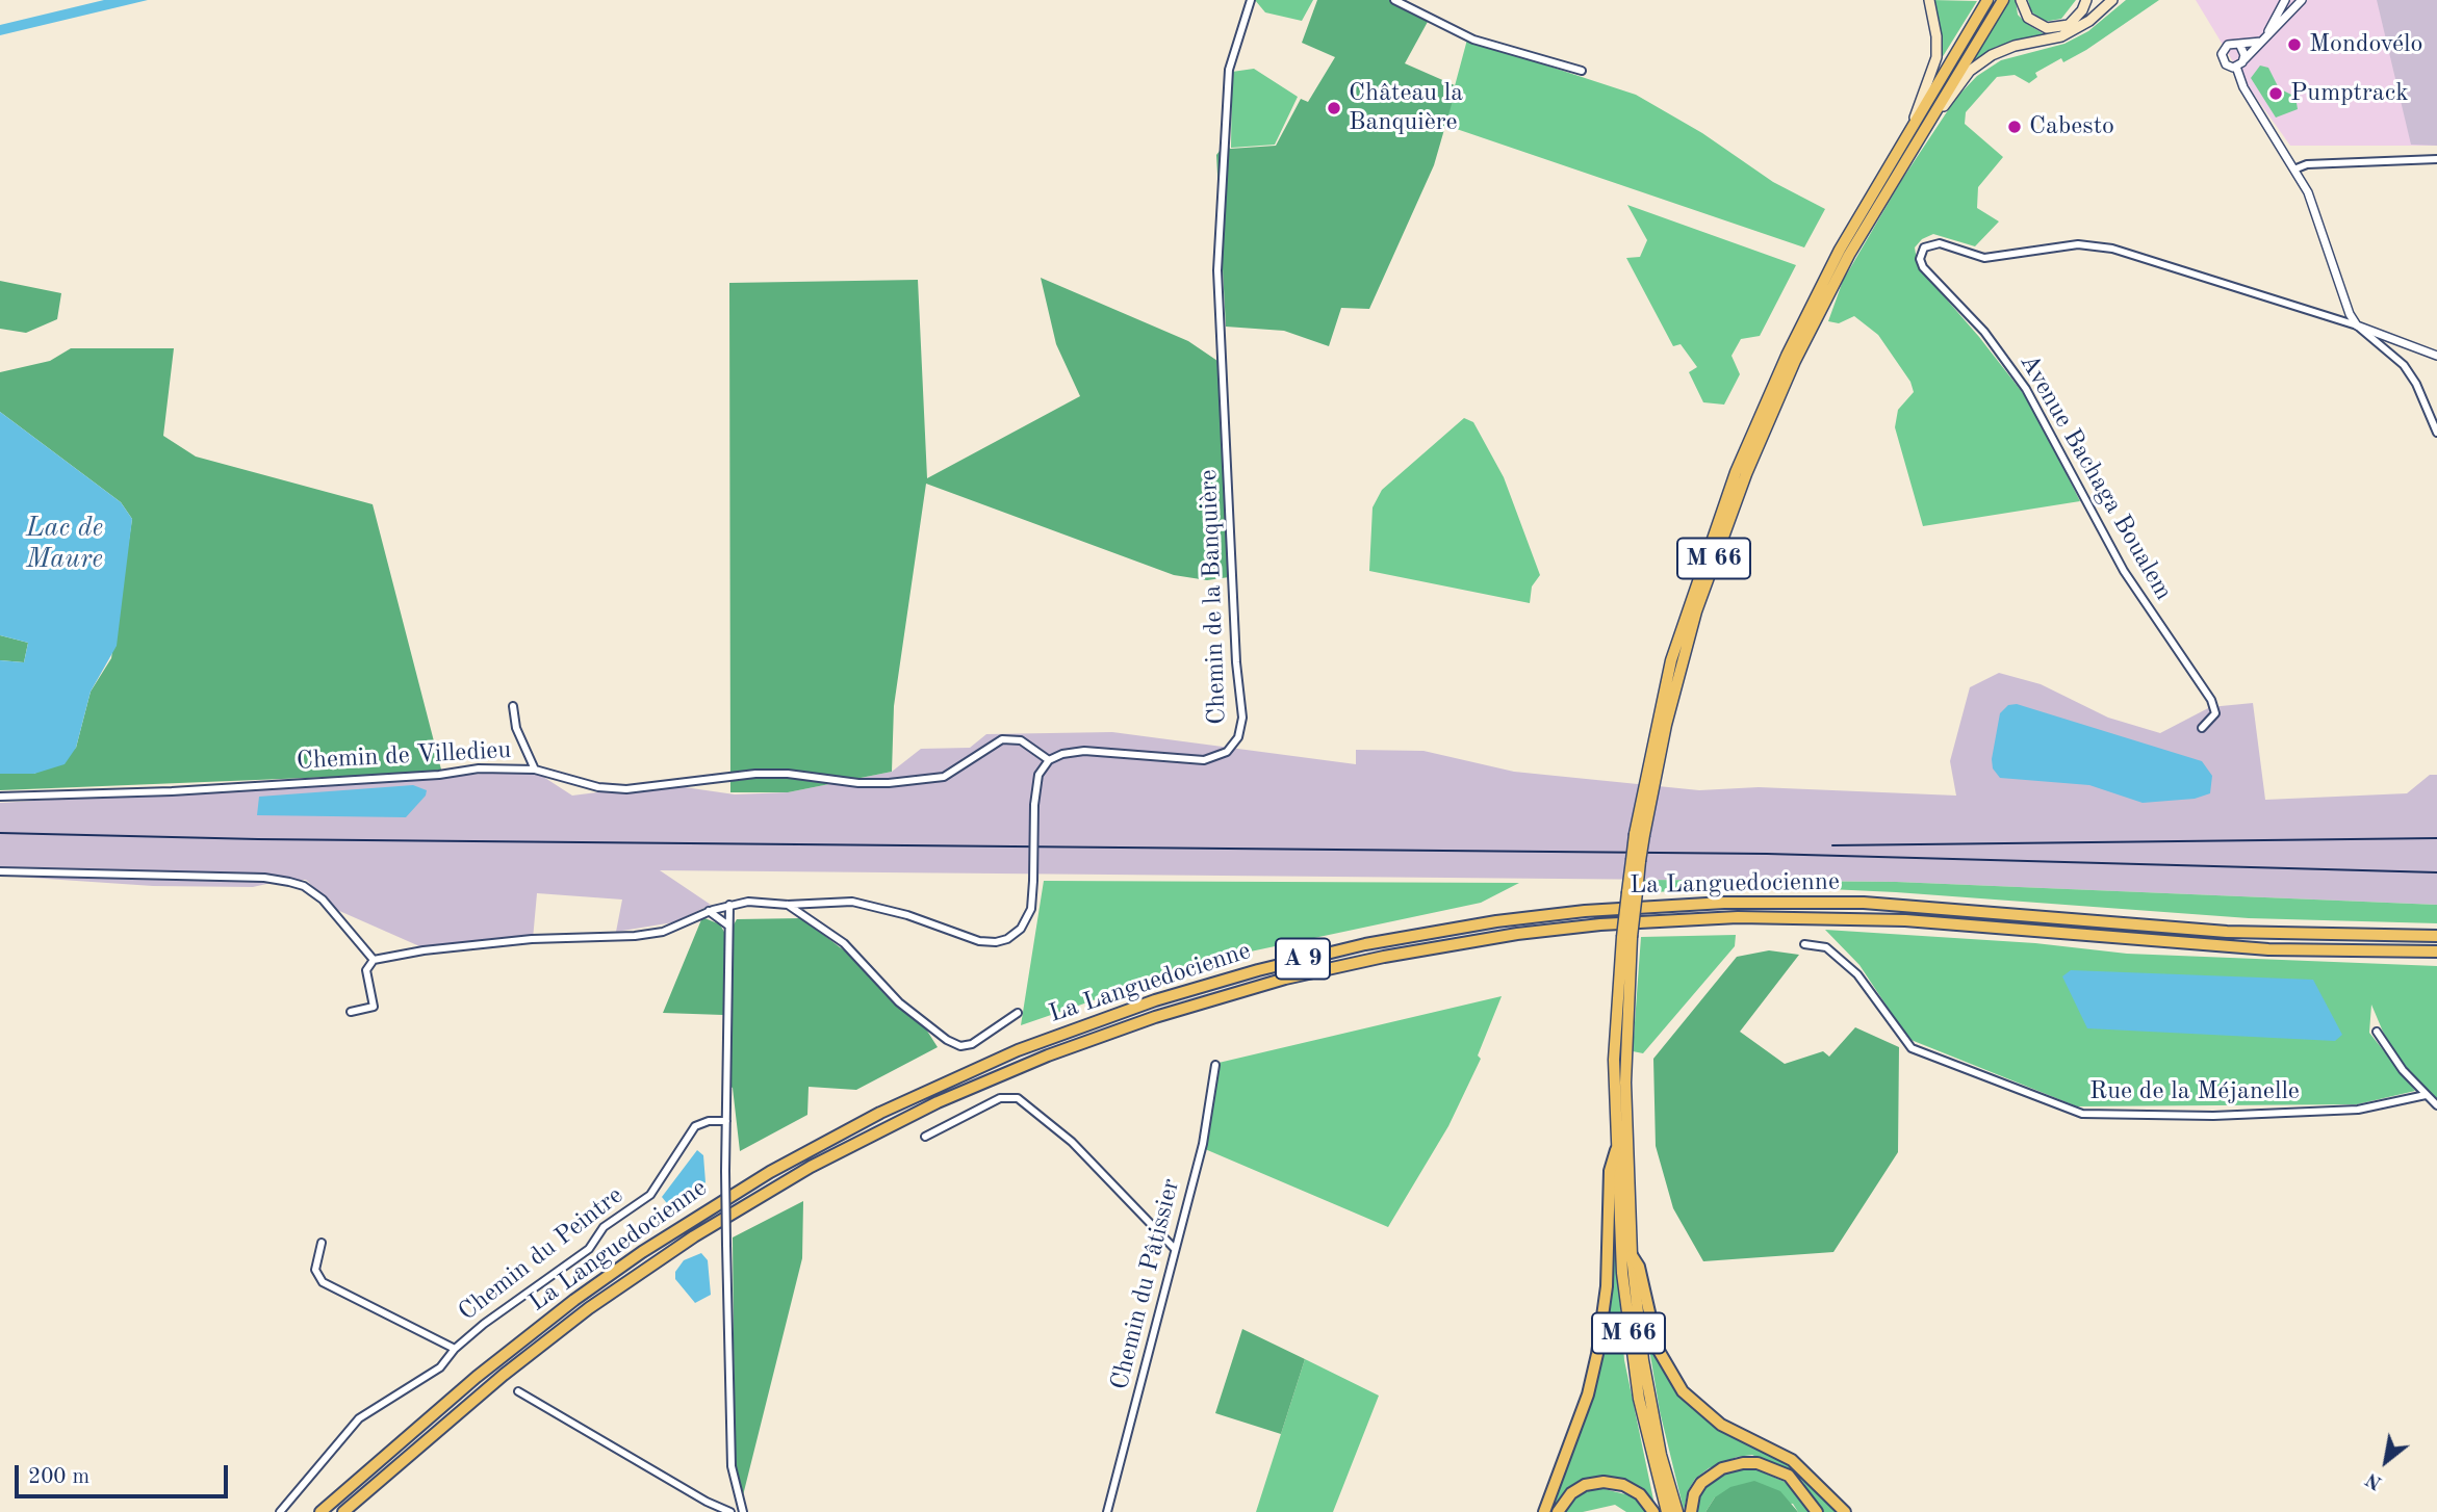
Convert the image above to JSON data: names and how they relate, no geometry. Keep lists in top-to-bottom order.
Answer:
{
  "streets": {
    "highway": ["M 66", "La Languedocienne", "A 9"],
    "street": [
      "Avenue Bachaga Boualem",
      "Chemin de la Banquière",
      "Chemin de Villedieu",
      "Rue de la Méjanelle",
      "Chemin du Peintre",
      "Chemin du Pâtissier"
    ]
  },
  "crossings": [
    ["Chemin de la Banquière", "Chemin de Villedieu"]
  ],
  "water": ["Lac de Maure"],
  "places": [
    "Mondovélo",
    "Pumptrack",
    "Château la Banquière",
    "Cabesto"
  ],
  "scale_bar": "200 m",
  "north": "bottom left"
}
